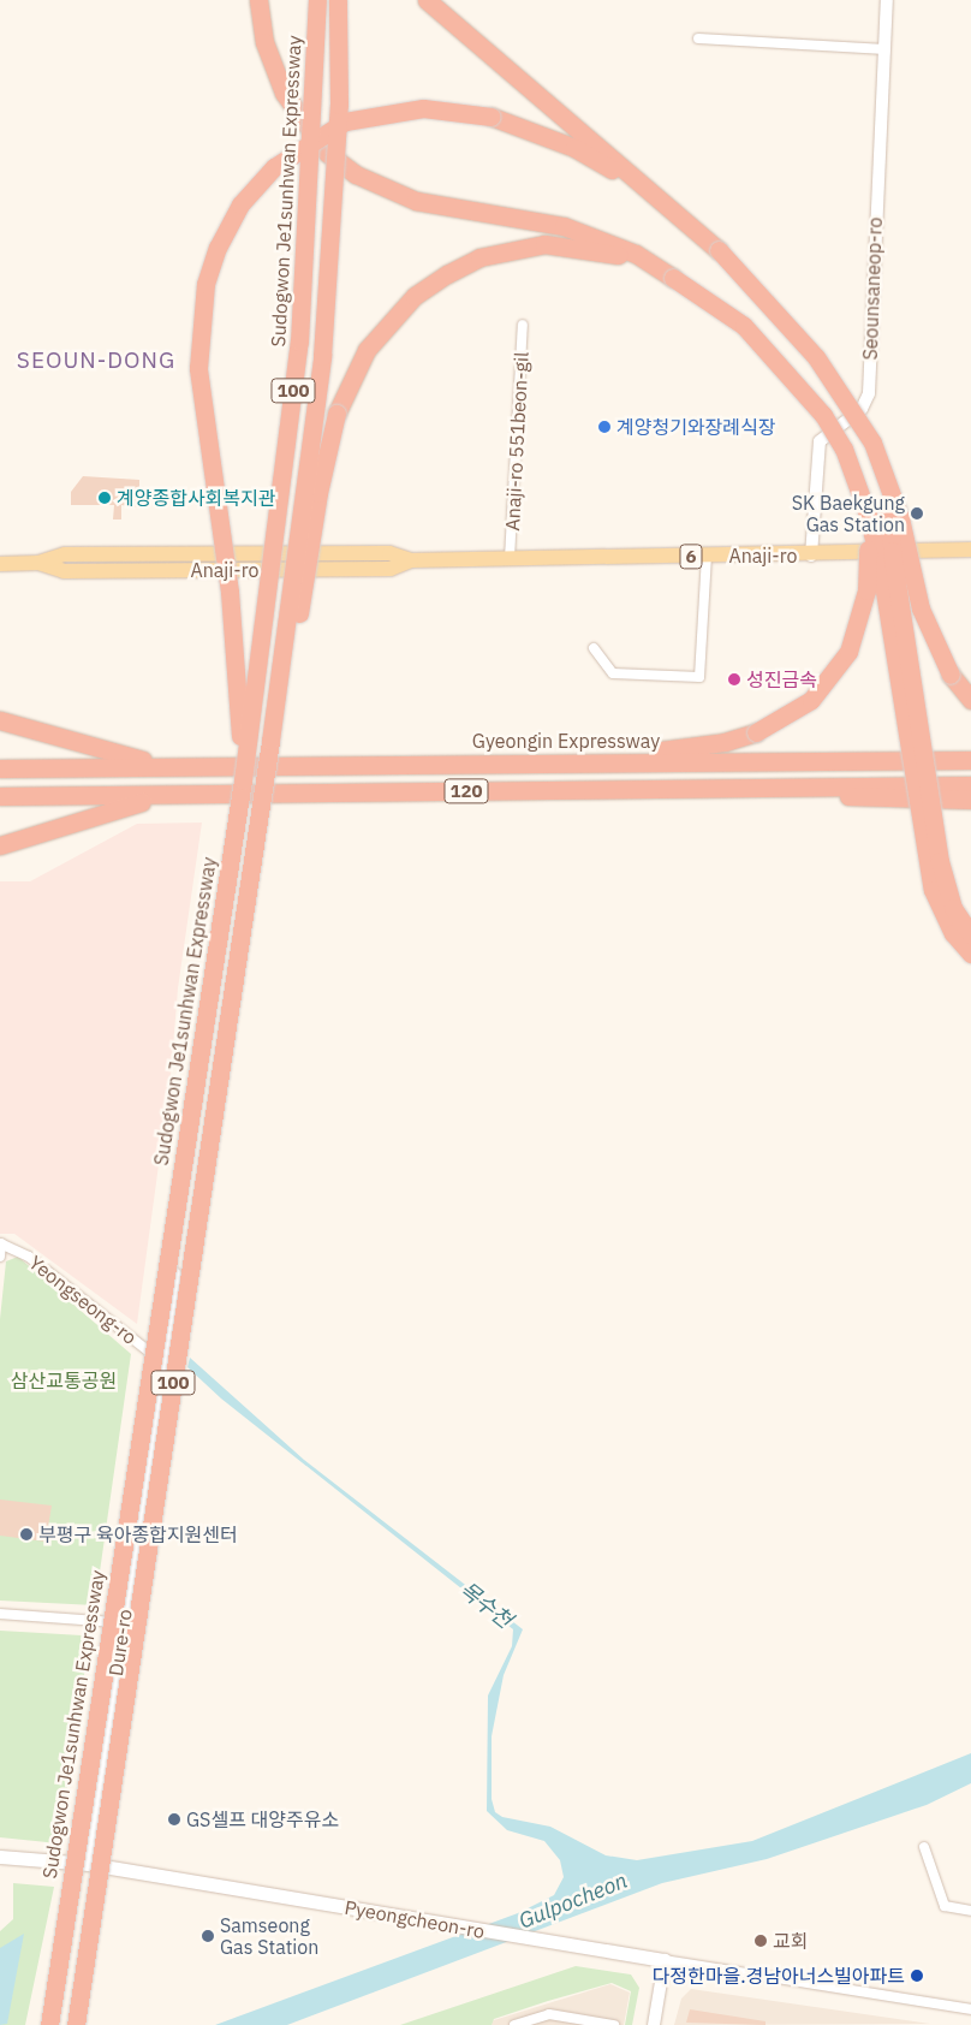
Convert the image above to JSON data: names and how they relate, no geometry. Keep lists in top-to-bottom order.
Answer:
{
  "streets": {
    "highway": [
      "Sudogwon Je1sunhwan Expressway",
      "100",
      "Gyeongin Expressway",
      "120"
    ],
    "main road": ["Anaji-ro", "6", "Pyeongcheon-ro"],
    "street": [
      "Seounsaneop-ro",
      "Anaji-ro 551beon-gil",
      "Yeongseong-ro",
      "Dure-ro"
    ]
  },
  "crossings": [
    ["Seounsaneop-ro", "Anaji-ro"],
    ["Anaji-ro 551beon-gil", "Anaji-ro"],
    ["Yeongseong-ro", "Dure-ro"],
    ["Dure-ro", "Pyeongcheon-ro"]
  ],
  "districts": ["SEOUN-DONG"],
  "water": ["목수천", "Gulpocheon"],
  "parks": ["삼산교통공원"],
  "places": [
    "계양청기와장례식장",
    "계양종합사회복지관",
    "SK Baekgung Gas Station",
    "성진금속",
    "부평구 육아종합지원센터",
    "GS셀프 대양주유소",
    "Samseong Gas Station",
    "교회",
    "다정한마을.경남아너스빌아파트"
  ]
}
